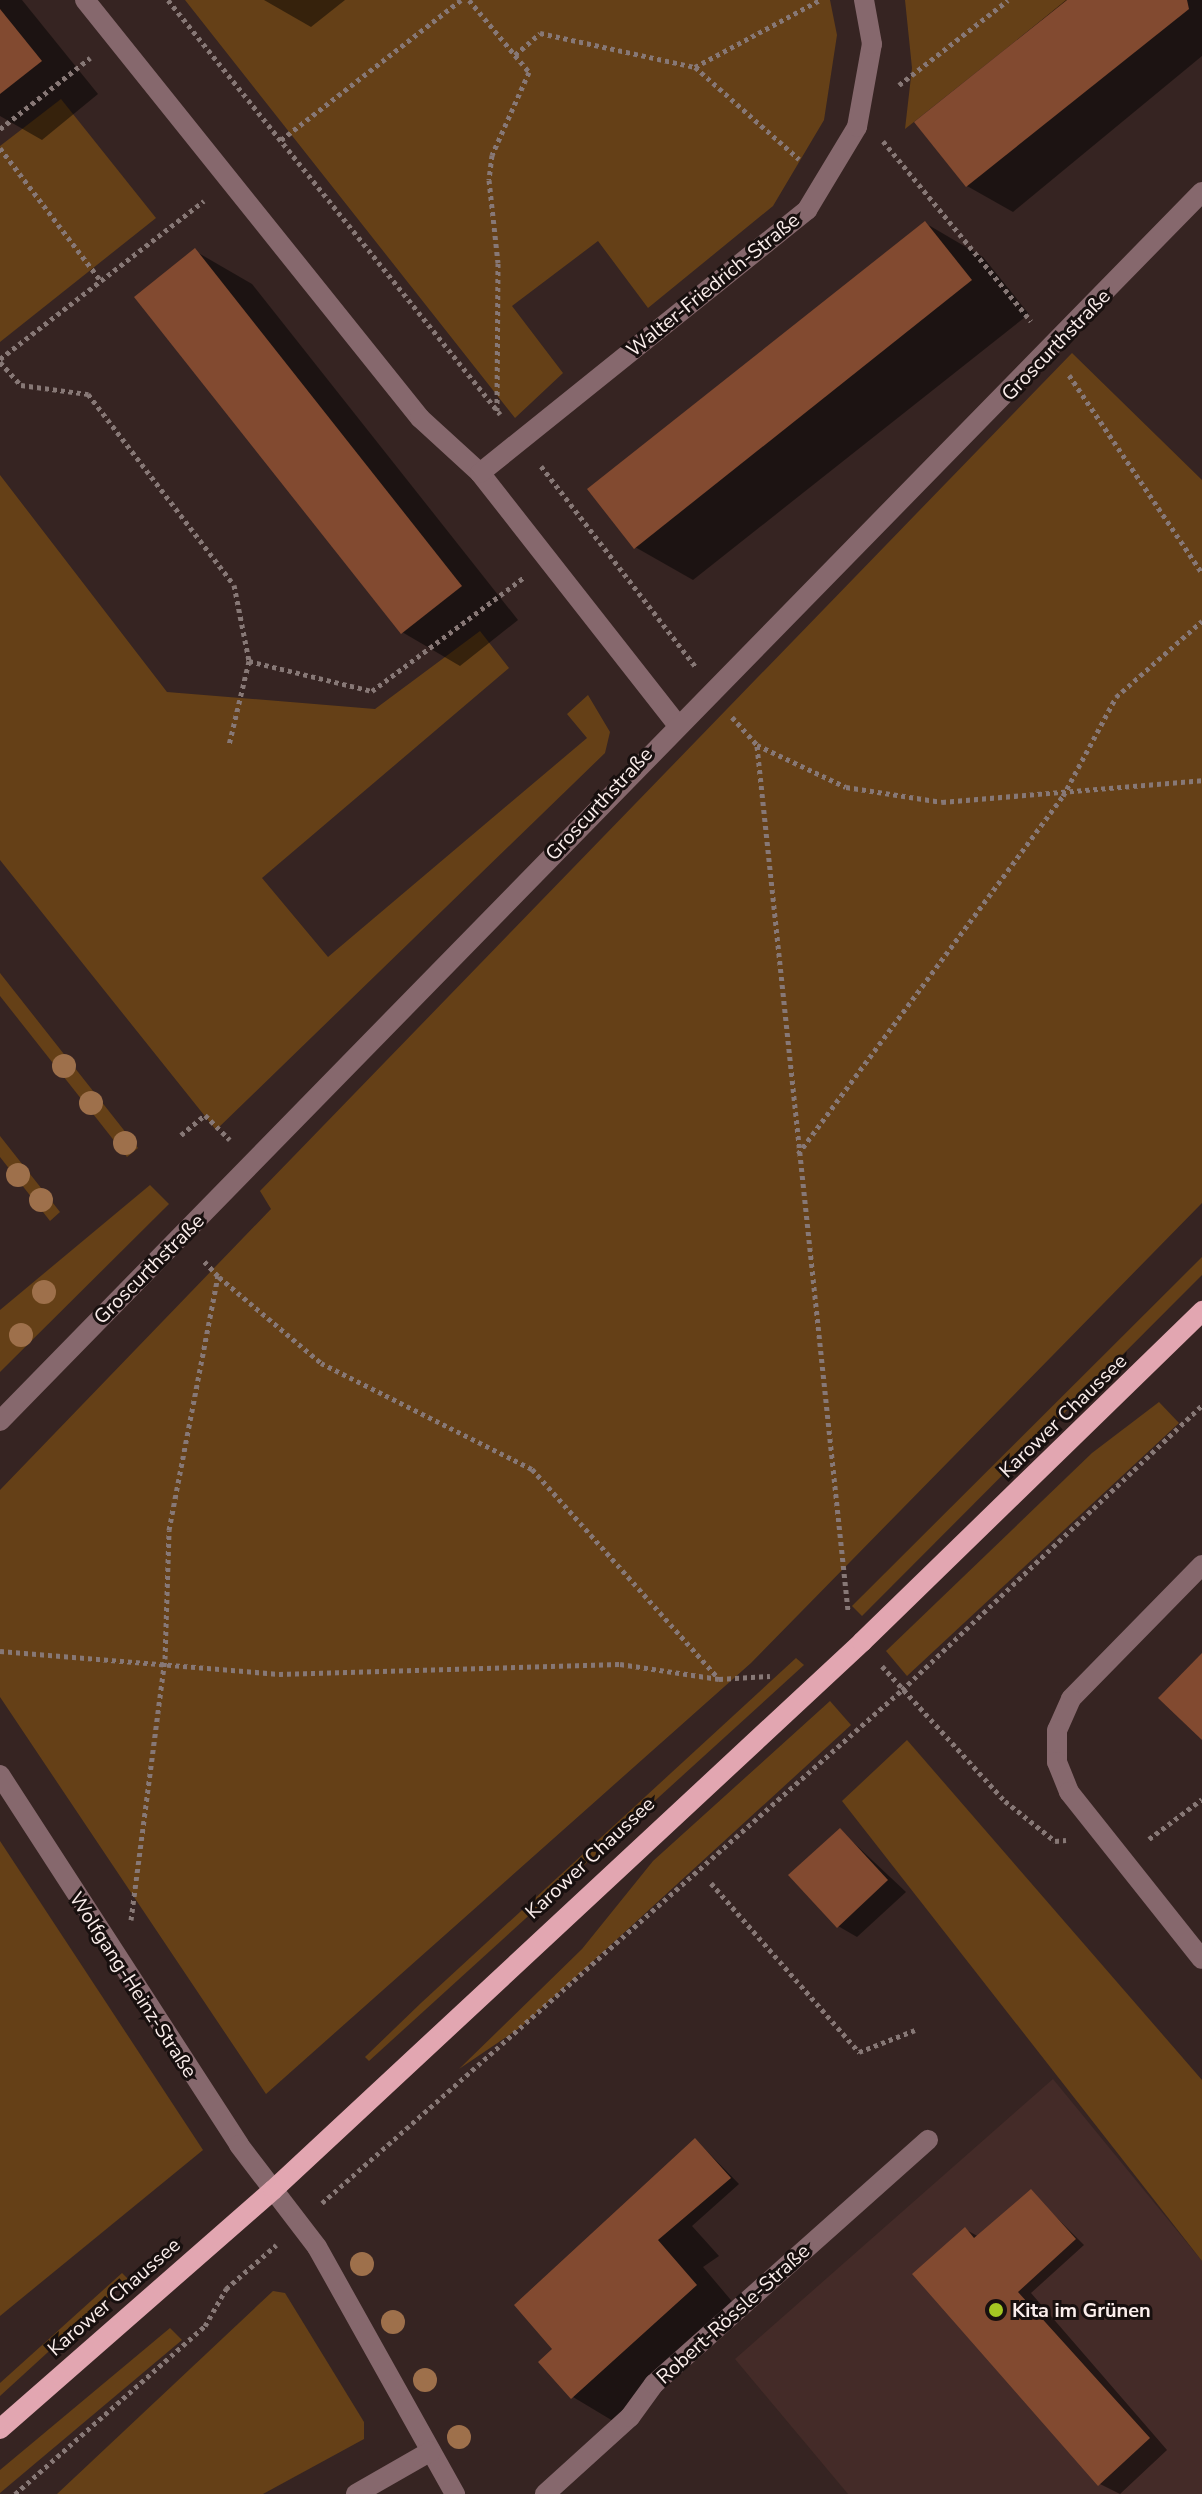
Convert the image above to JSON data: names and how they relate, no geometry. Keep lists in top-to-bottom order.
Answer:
{
  "streets": {
    "main road": ["Karower Chaussee"],
    "street": [
      "Walter-Friedrich-Straße",
      "Groscurthstraße",
      "Wolfgang-Heinz-Straße",
      "Robert-Rössle-Straße"
    ]
  },
  "crossings": [
    ["Karower Chaussee", "Wolfgang-Heinz-Straße"]
  ],
  "places": ["Kita im Grünen"]
}
